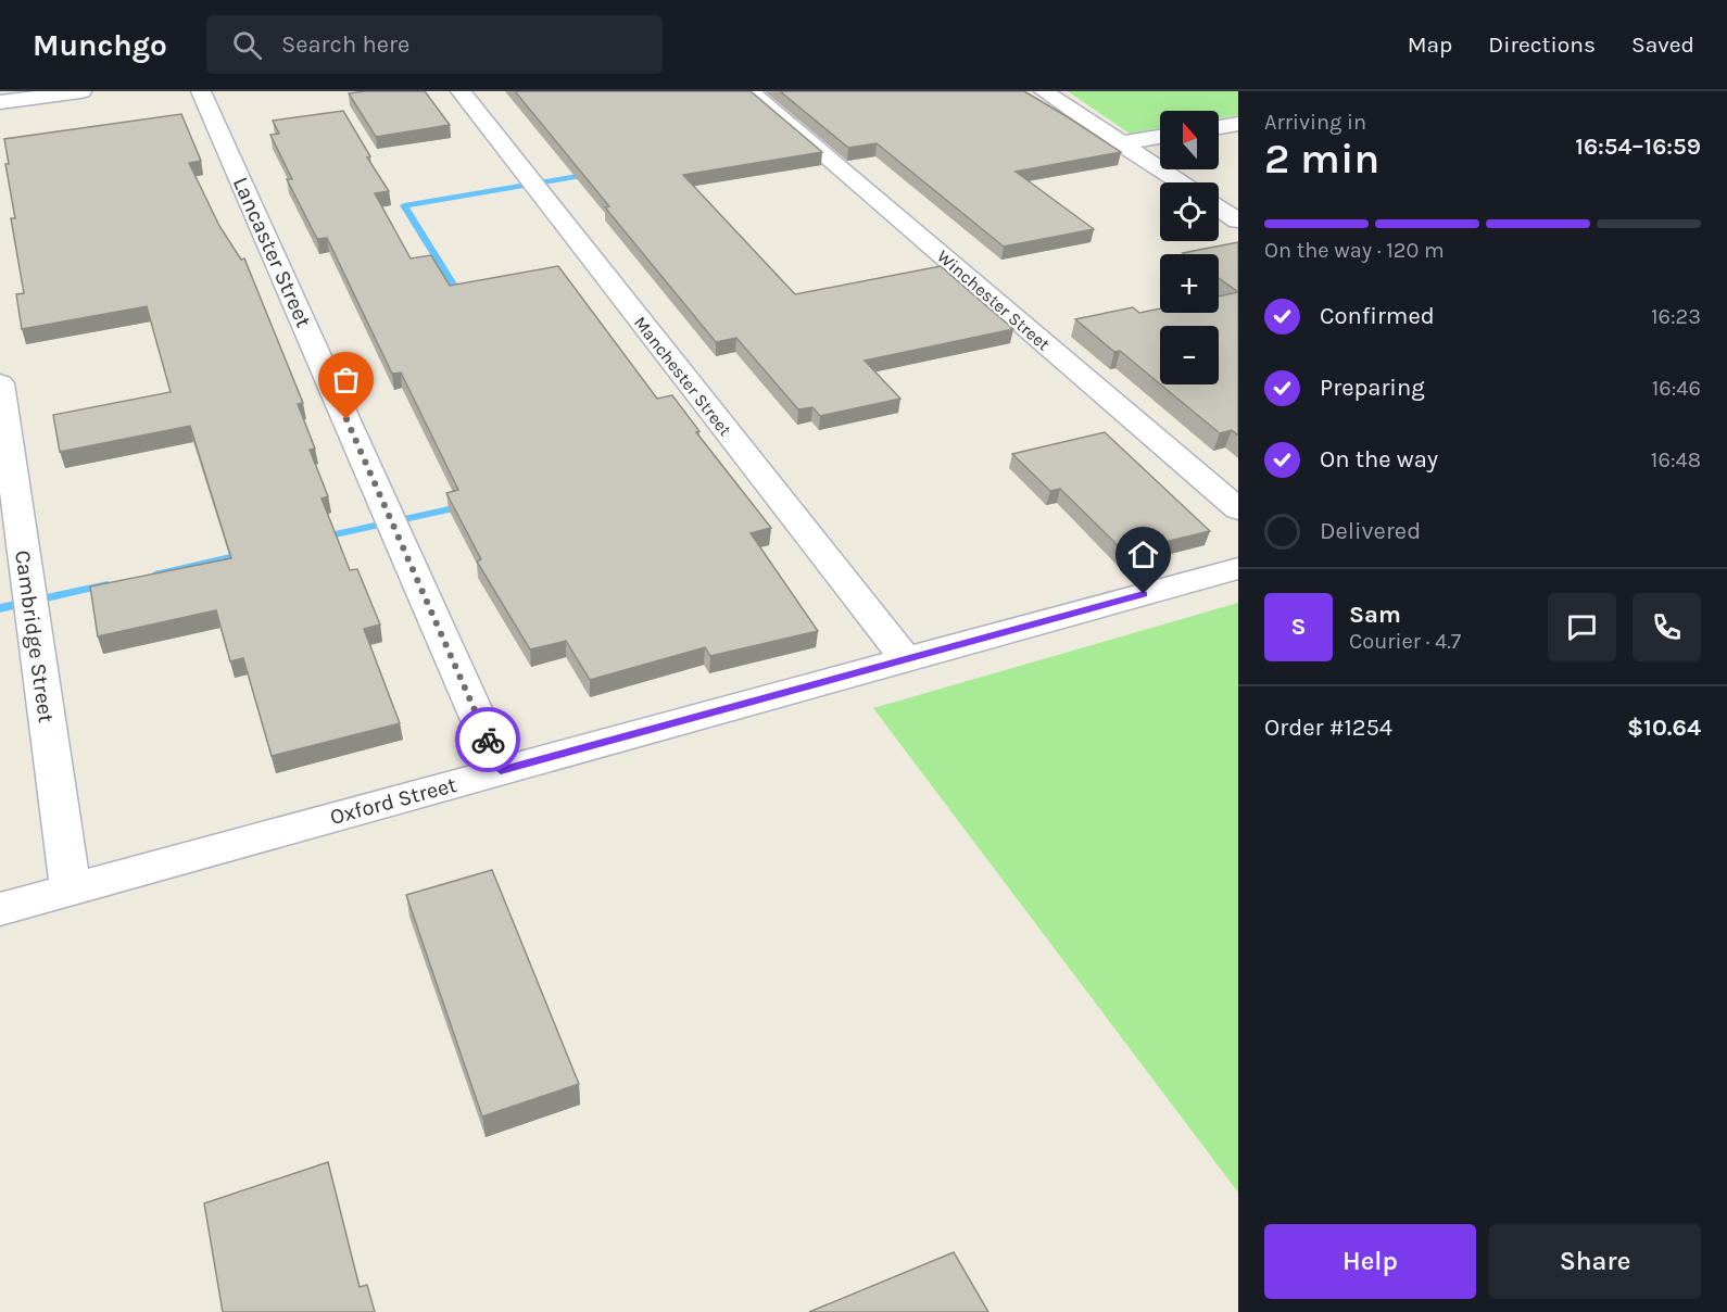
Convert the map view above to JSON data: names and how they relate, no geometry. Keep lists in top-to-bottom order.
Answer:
{
  "streets": {
    "street": [
      "Lancaster Street",
      "Winchester Street",
      "Manchester Street",
      "Cambridge Street",
      "Oxford Street"
    ]
  },
  "crossings": [
    ["Lancaster Street", "Oxford Street"],
    ["Manchester Street", "Oxford Street"],
    ["Cambridge Street", "Oxford Street"]
  ],
  "north": "top",
  "page": {
    "header": "Munchgo",
    "search": "Search here",
    "nav": ["Map", "Directions", "Saved"],
    "heading": ["2 min", "Arriving in", "16:54–16:59"],
    "panel": [
      "Sam",
      "Courier · 4.7",
      "Order #1254",
      "$10.64"
    ],
    "map_buttons": ["+", "−"],
    "bar": "On the way · 120 m",
    "list": [
      ["Confirmed", "16:23"],
      ["Preparing", "16:46"],
      ["On the way", "16:48"],
      "Delivered"
    ],
    "round": "S",
    "buttons": ["Help", "Share"]
  }
}
